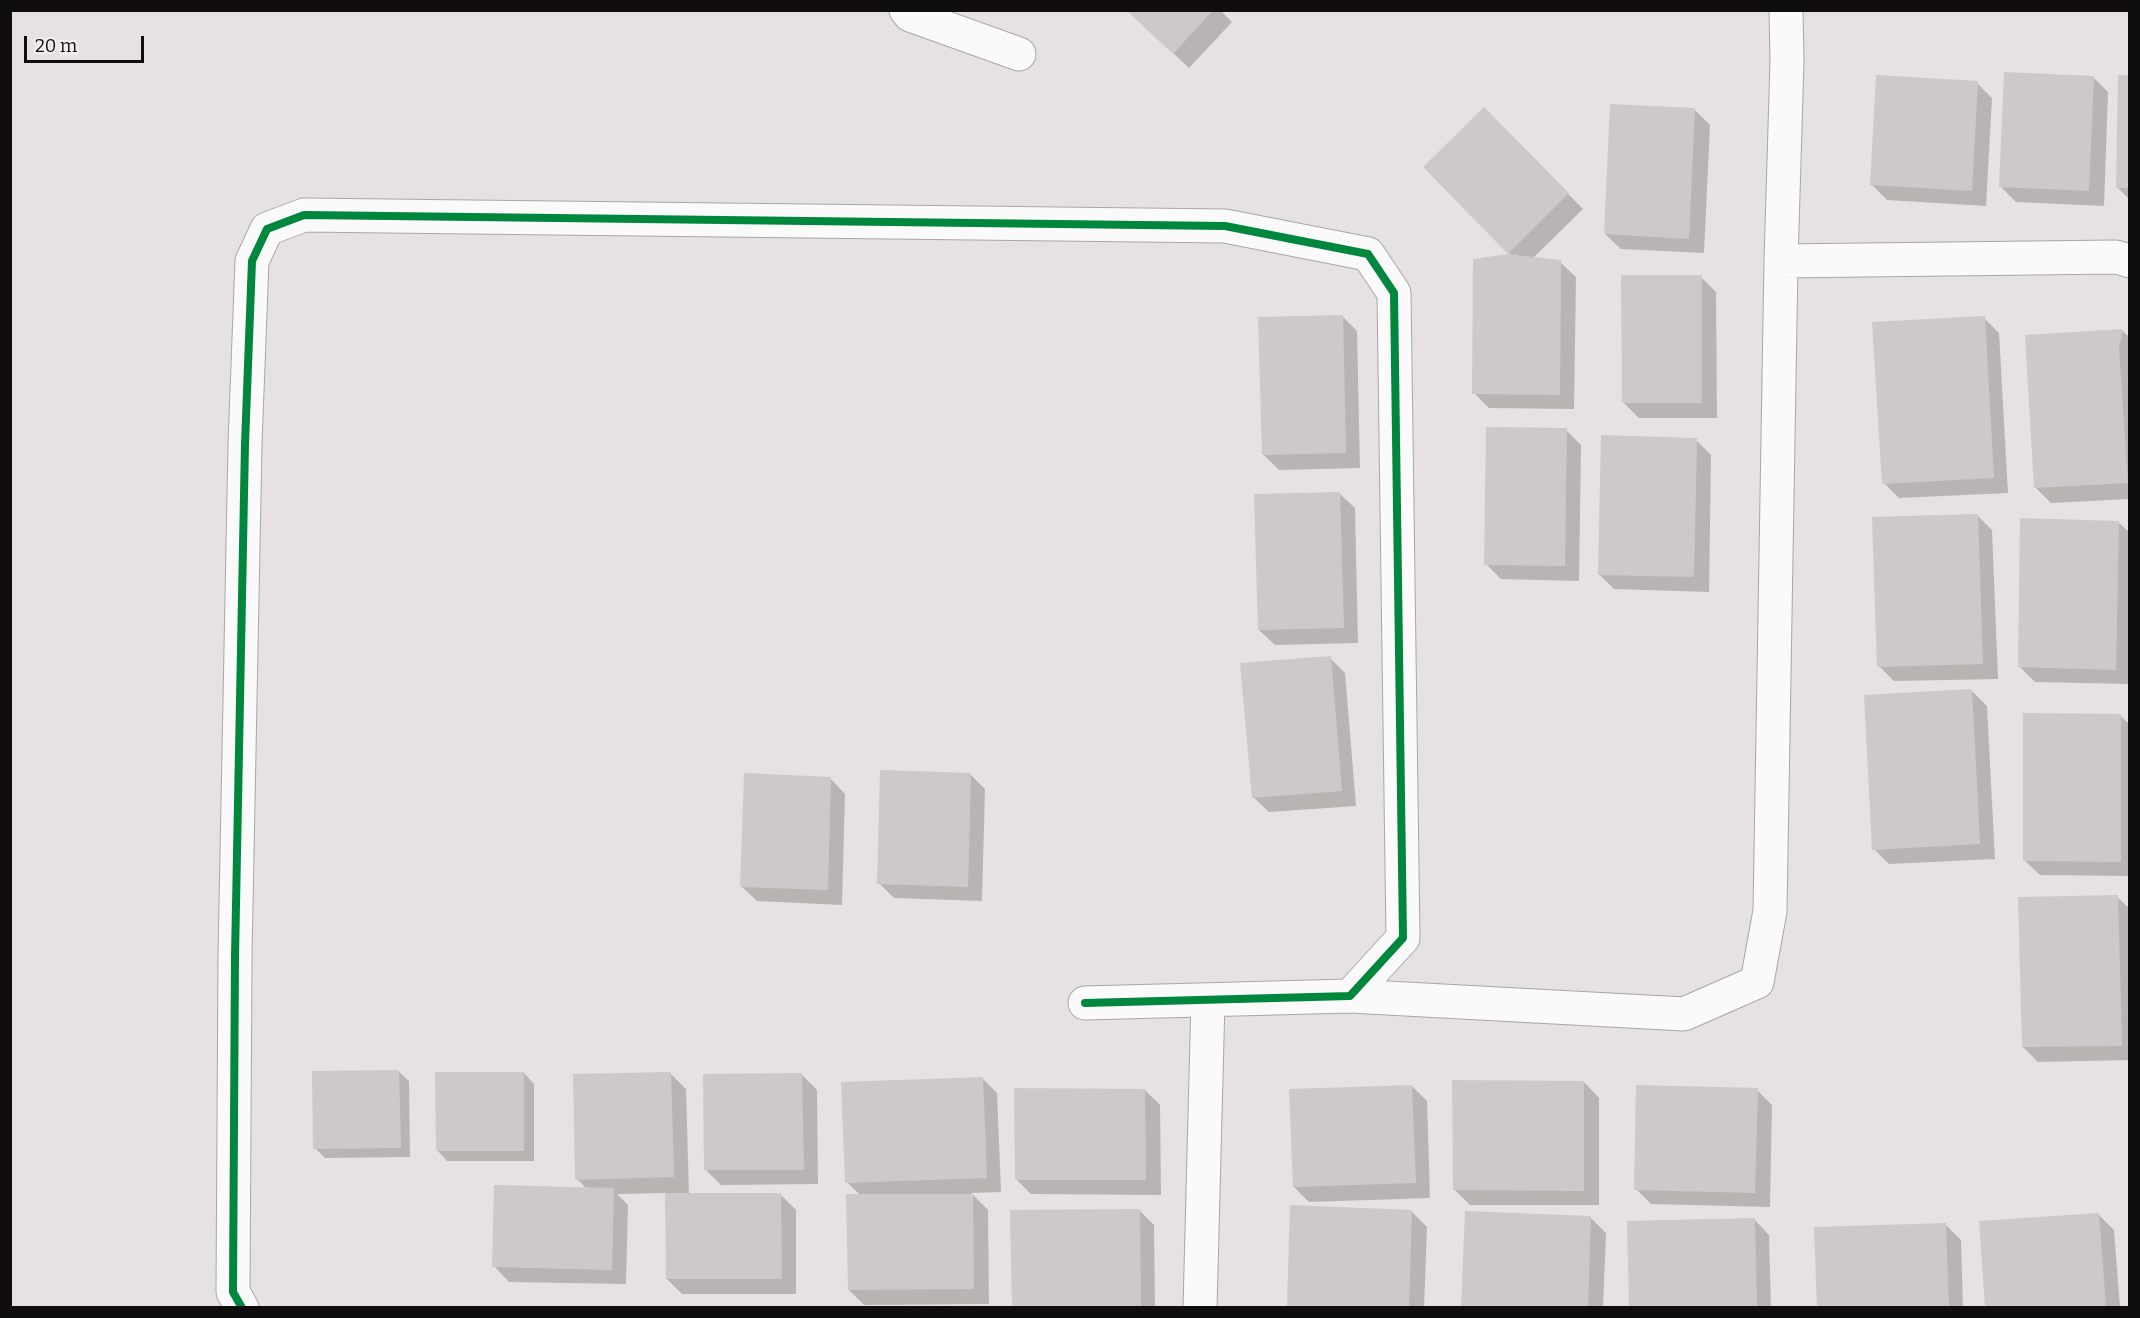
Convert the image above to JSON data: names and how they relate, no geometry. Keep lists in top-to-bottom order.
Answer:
{
  "scale_bar": "20 m"
}
